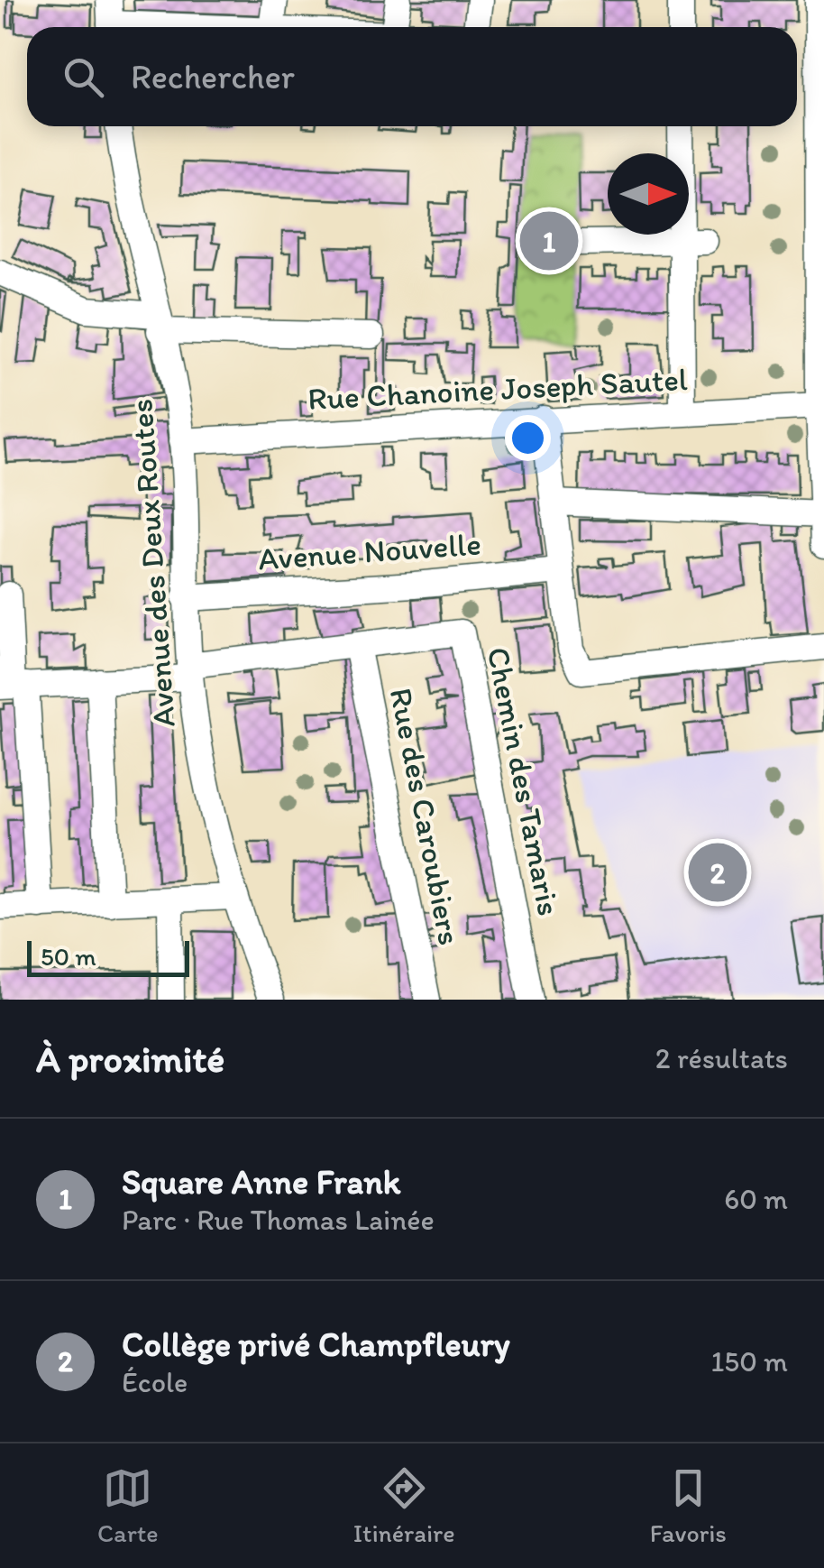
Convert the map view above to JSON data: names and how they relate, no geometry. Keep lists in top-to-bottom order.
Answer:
{
  "streets": {
    "street": [
      "Rue Chanoine Joseph Sautel",
      "Avenue Nouvelle",
      "Avenue des Deux Routes",
      "Chemin des Tamaris",
      "Rue des Caroubiers"
    ]
  },
  "crossings": [
    ["Rue Chanoine Joseph Sautel", "Avenue des Deux Routes"],
    ["Avenue Nouvelle", "Avenue des Deux Routes"],
    ["Avenue des Deux Routes", "Chemin des Tamaris"],
    ["Chemin des Tamaris", "Rue des Caroubiers"]
  ],
  "scale_bar": "50 m",
  "north": "right",
  "page": {
    "search": "Rechercher",
    "pins": ["1", "2"],
    "scale": "50 m",
    "heading": ["À proximité", "2 résultats"],
    "list": [
      {
        "mark": "1",
        "name": "Square Anne Frank",
        "note": "Parc · Rue Thomas Lainée",
        "value": "60 m"
      },
      {
        "mark": "2",
        "name": "Collège privé Champfleury",
        "note": "École",
        "value": "150 m"
      }
    ],
    "nav": ["Carte", "Itinéraire", "Favoris"]
  }
}
